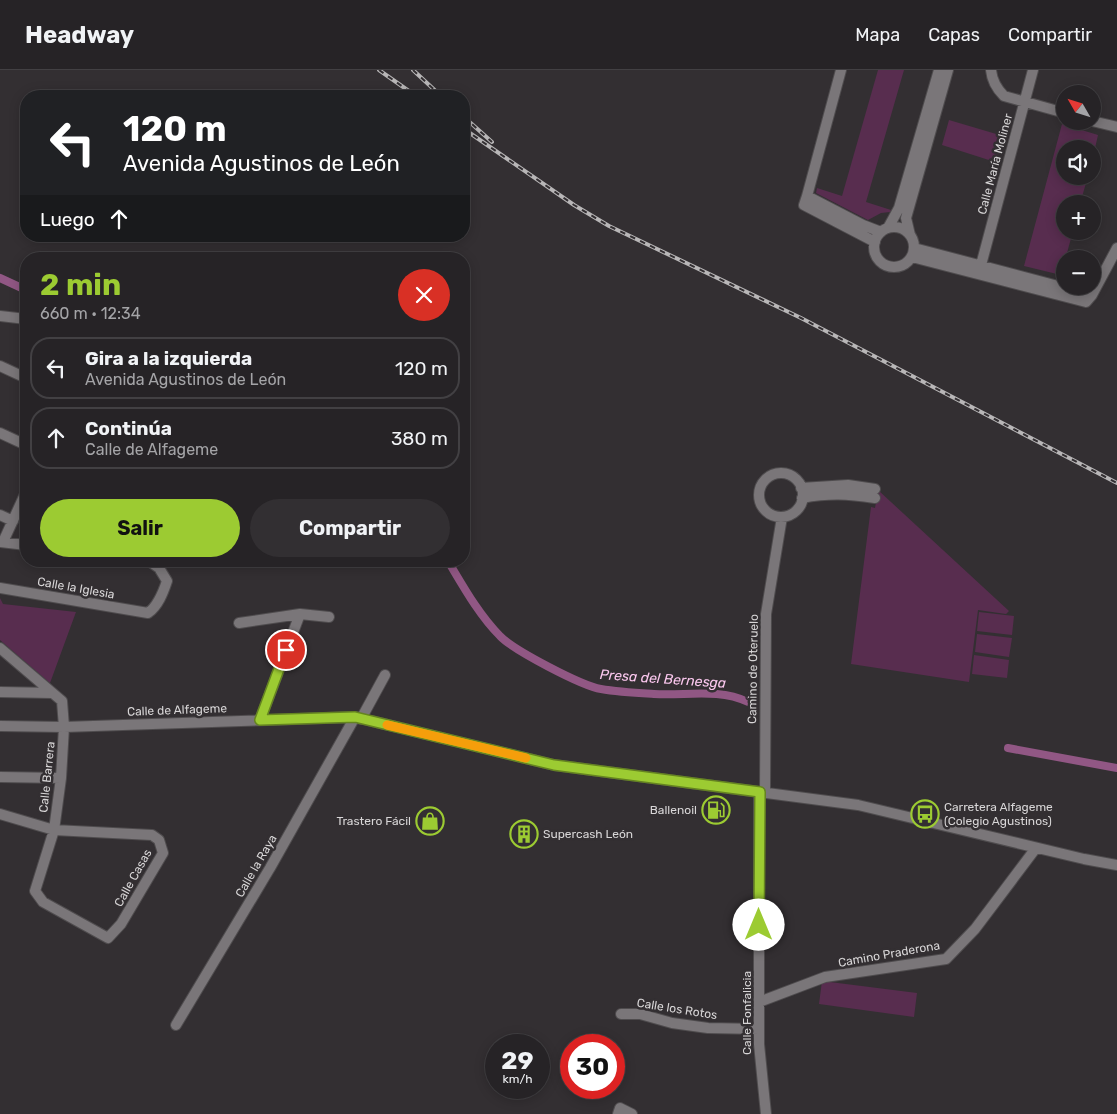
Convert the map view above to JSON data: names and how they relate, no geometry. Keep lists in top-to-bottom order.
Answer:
{
  "streets": {
    "street": [
      "Calle María Moliner",
      "Calle la Iglesia",
      "Camino de Oteruelo",
      "Calle de Alfageme",
      "Calle Barrera",
      "Calle la Raya",
      "Calle Casas",
      "Camino Praderona",
      "Calle los Rotos",
      "Calle Fonfalicia"
    ]
  },
  "crossings": [
    ["Camino de Oteruelo", "Calle de Alfageme"],
    ["Camino de Oteruelo", "Calle Fonfalicia"],
    ["Calle de Alfageme", "Calle Barrera"],
    ["Calle de Alfageme", "Calle la Raya"],
    ["Calle de Alfageme", "Camino Praderona"],
    ["Calle de Alfageme", "Calle Fonfalicia"],
    ["Calle Barrera", "Calle Casas"],
    ["Camino Praderona", "Calle Fonfalicia"],
    ["Calle los Rotos", "Calle Fonfalicia"]
  ],
  "water": ["Presa del Bernesga"],
  "places": {
    "fuel station": ["Ballenoil"],
    "bus stop": ["Carretera Alfageme (Colegio Agustinos)"],
    "shop": ["Trastero Fácil"],
    "building": ["Supercash León"]
  },
  "north": "top left",
  "page": {
    "header": "Headway",
    "nav": ["Mapa", "Capas", "Compartir"],
    "map_buttons": ["+", "−"],
    "turn": ["120 m", "Avenida Agustinos de León"],
    "then": "Luego",
    "heading": ["2 min", "660 m · 12:34"],
    "list": [
      {
        "name": "Gira a la izquierda",
        "note": "Avenida Agustinos de León",
        "value": "120 m"
      },
      {
        "name": "Continúa",
        "note": "Calle de Alfageme",
        "value": "380 m"
      }
    ],
    "buttons": ["Salir", "Compartir"],
    "speed": "29 km/h",
    "limit": "30"
  }
}
